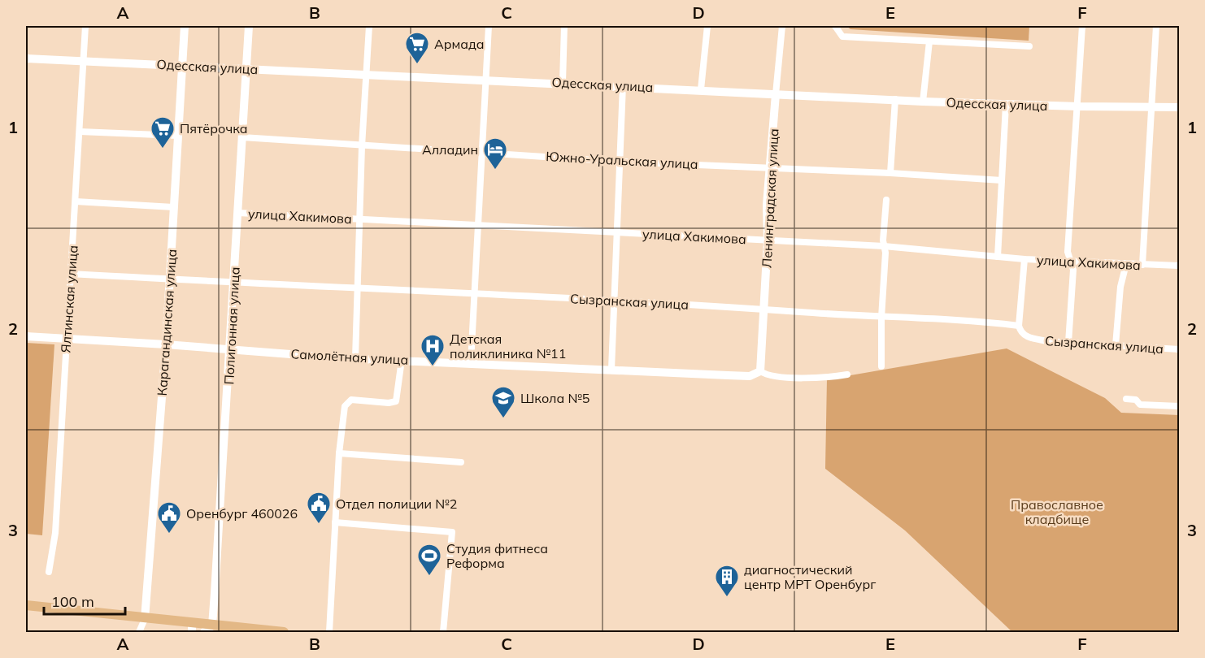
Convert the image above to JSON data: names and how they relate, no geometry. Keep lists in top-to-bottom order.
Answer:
{
  "streets": {
    "street": [
      "Одесская улица",
      "Южно-Уральская улица",
      "Ленинградская улица",
      "улица Хакимова",
      "Ялтинская улица",
      "Сызранская улица",
      "Карагандинская улица",
      "Полигонная улица",
      "Самолётная улица"
    ]
  },
  "crossings": [
    ["Одесская улица", "Ленинградская улица"],
    ["Одесская улица", "Ялтинская улица"],
    ["Одесская улица", "Карагандинская улица"],
    ["Одесская улица", "Полигонная улица"],
    ["Южно-Уральская улица", "Ленинградская улица"],
    ["Южно-Уральская улица", "Полигонная улица"],
    ["Ленинградская улица", "улица Хакимова"],
    ["Ленинградская улица", "Сызранская улица"],
    ["Ленинградская улица", "Самолётная улица"],
    ["улица Хакимова", "Полигонная улица"],
    ["Ялтинская улица", "Сызранская улица"],
    ["Ялтинская улица", "Самолётная улица"],
    ["Сызранская улица", "Карагандинская улица"],
    ["Сызранская улица", "Полигонная улица"],
    ["Карагандинская улица", "Самолётная улица"],
    ["Полигонная улица", "Самолётная улица"]
  ],
  "parks": ["Православное кладбище"],
  "places": {
    "supermarket": ["Армада", "Пятёрочка"],
    "hotel": ["Алладин"],
    "hospital": ["Детская поликлиника №11"],
    "school or university": ["Школа №5"],
    "public building": ["Отдел полиции №2", "Оренбург 460026"],
    "sports": ["Студия фитнеса Реформа"],
    "building": ["диагностический центр МРТ Оренбург"]
  },
  "scale_bar": "100 m",
  "grid": {
    "columns": [
      "A",
      "B",
      "C",
      "D",
      "E",
      "F"
    ],
    "rows": ["1", "2", "3"]
  }
}
